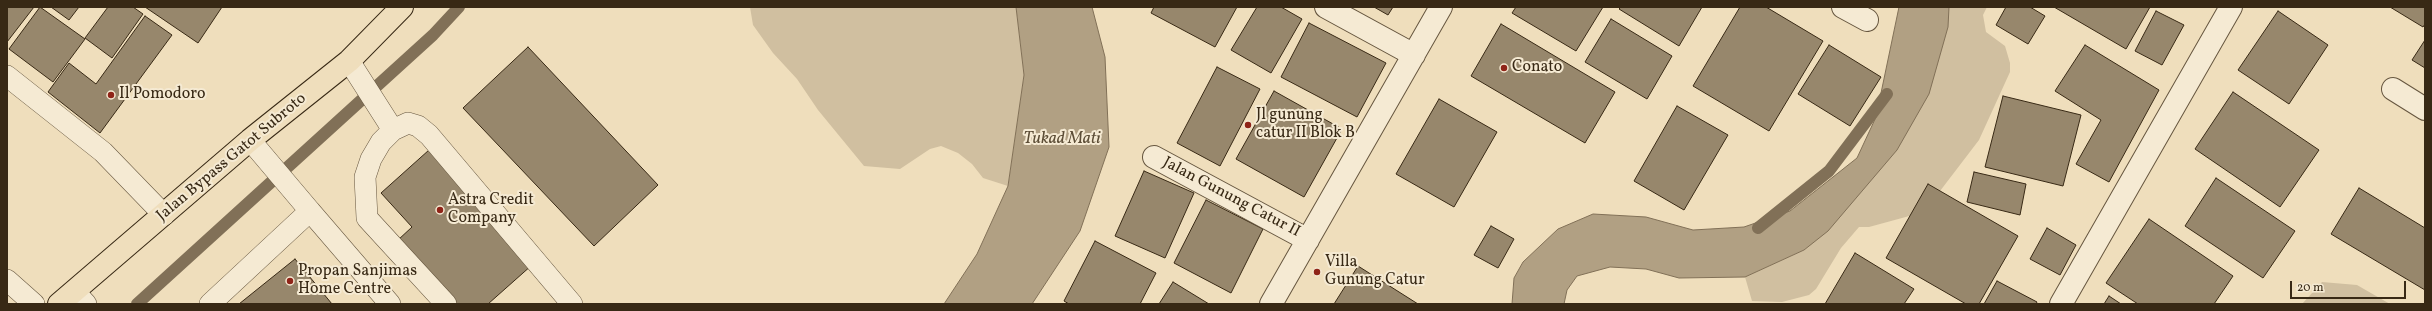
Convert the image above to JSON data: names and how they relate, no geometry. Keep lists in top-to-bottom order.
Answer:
{
  "streets": {
    "main road": ["Jalan Bypass Gatot Subroto"],
    "street": ["Jalan Gunung Catur II"]
  },
  "water": ["Tukad Mati"],
  "places": [
    "Conato",
    "Il Pomodoro",
    "Jl gunung catur II Blok B",
    "Astra Credit Company",
    "Villa Gunung Catur",
    "Propan Sanjimas Home Centre"
  ],
  "scale_bar": "20 m"
}
